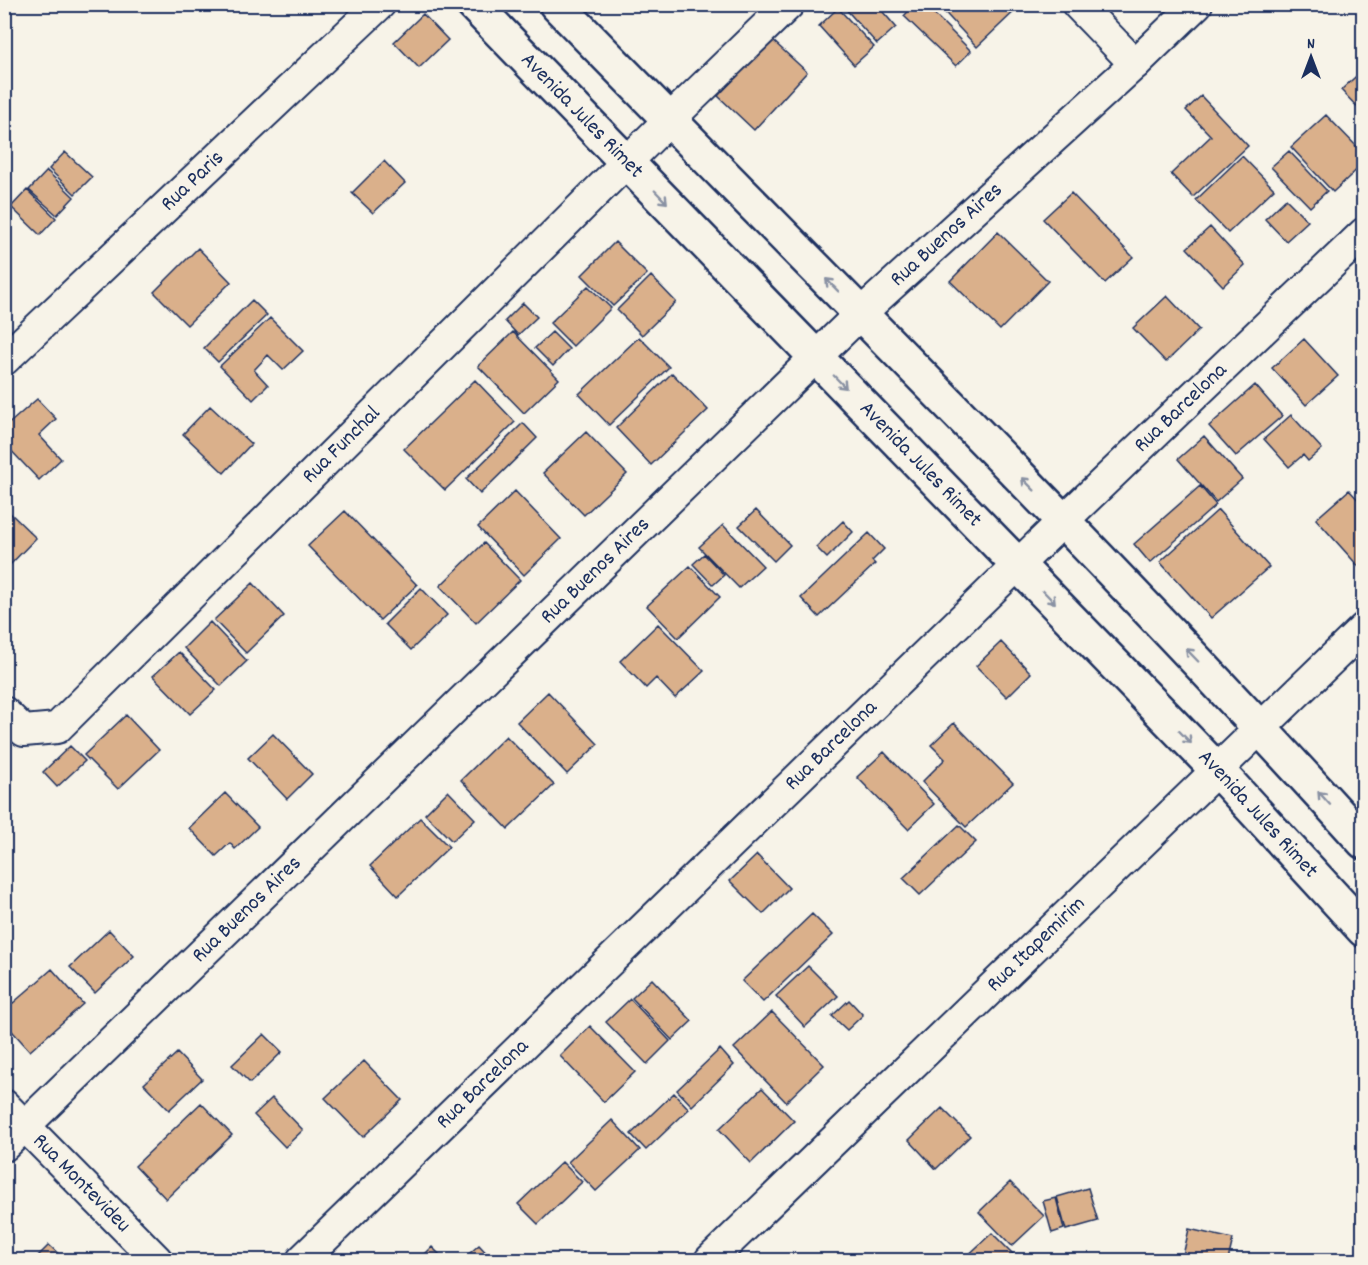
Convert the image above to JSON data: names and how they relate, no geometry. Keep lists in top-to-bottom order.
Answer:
{
  "streets": {
    "main road": ["Avenida Jules Rimet"],
    "street": [
      "Rua Paris",
      "Rua Buenos Aires",
      "Rua Barcelona",
      "Rua Funchal",
      "Rua Itapemirim",
      "Rua Montevideu"
    ]
  },
  "crossings": [
    ["Avenida Jules Rimet", "Rua Buenos Aires"],
    ["Avenida Jules Rimet", "Rua Barcelona"],
    ["Avenida Jules Rimet", "Rua Funchal"],
    ["Avenida Jules Rimet", "Rua Itapemirim"],
    ["Rua Buenos Aires", "Rua Montevideu"]
  ],
  "north": "top"
}
